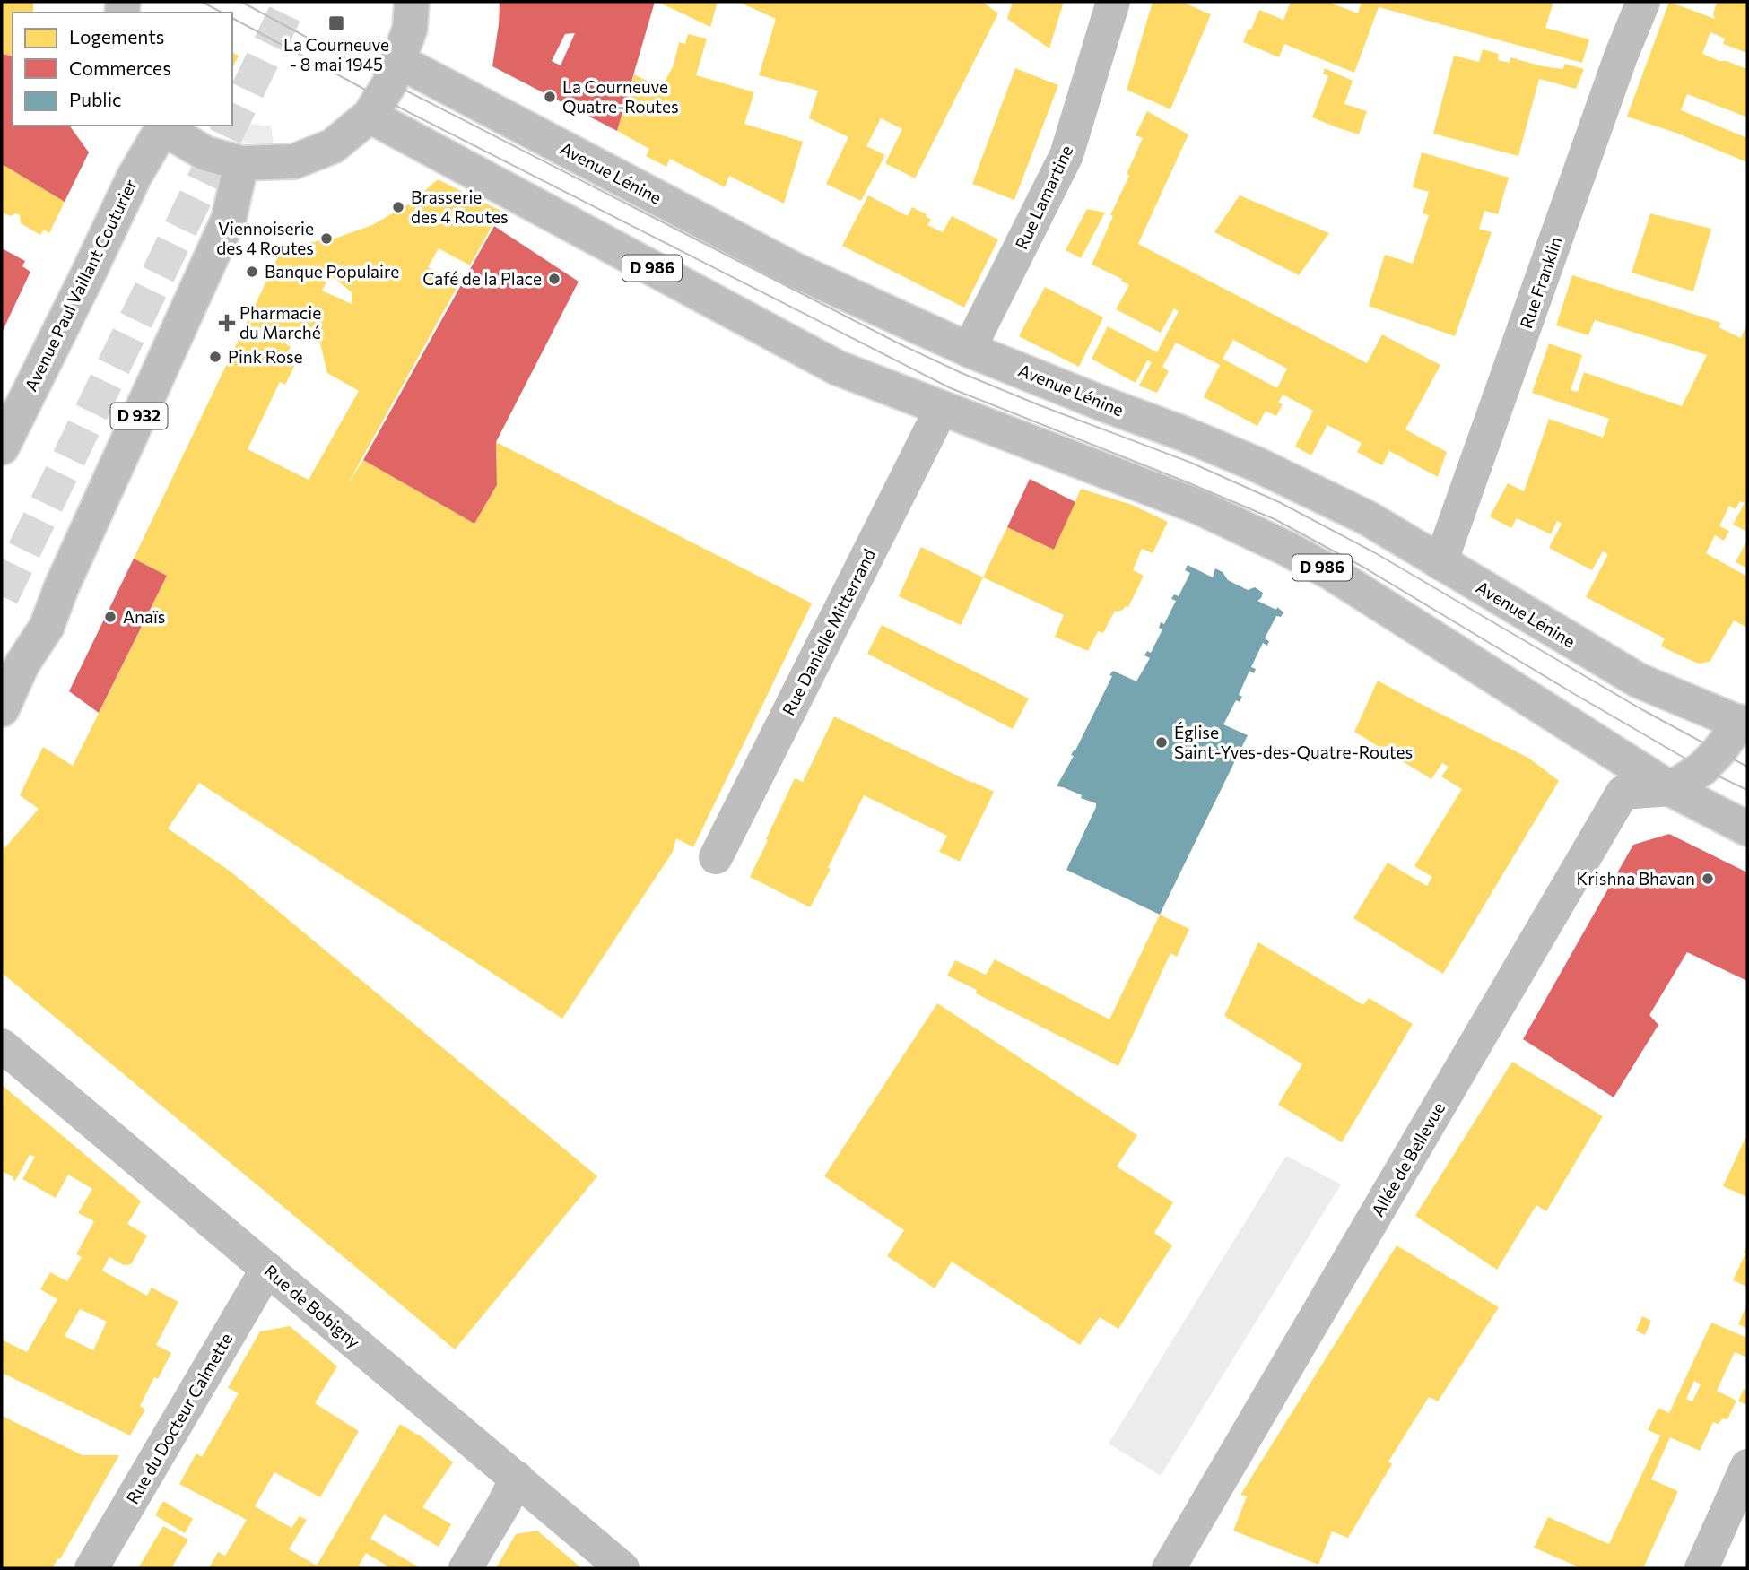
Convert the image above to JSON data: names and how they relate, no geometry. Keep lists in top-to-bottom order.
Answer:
{
  "streets": {
    "main road": [
      "Avenue Lénine",
      "Rue Lamartine",
      "D 986",
      "Rue Franklin",
      "Avenue Paul Vaillant Couturier",
      "D 932",
      "Rue Danielle Mitterrand",
      "Allée de Bellevue",
      "Rue de Bobigny",
      "Rue du Docteur Calmette"
    ]
  },
  "crossings": [
    ["Avenue Lénine", "Rue Lamartine"],
    ["Avenue Lénine", "Rue Franklin"],
    ["D 986", "Rue Danielle Mitterrand"],
    ["D 986", "Allée de Bellevue"],
    ["Rue de Bobigny", "Rue du Docteur Calmette"]
  ],
  "places": {
    "transit": ["La Courneuve - 8 mai 1945"],
    "other": [
      "La Courneuve Quatre-Routes",
      "Brasserie des 4 Routes",
      "Viennoiserie des 4 Routes",
      "Banque Populaire",
      "Café de la Place",
      "Pink Rose",
      "Anaïs",
      "Église Saint-Yves-des-Quatre-Routes",
      "Krishna Bhavan"
    ],
    "health": ["Pharmacie du Marché"]
  },
  "legend": ["Logements", "Commerces", "Public"]
}
